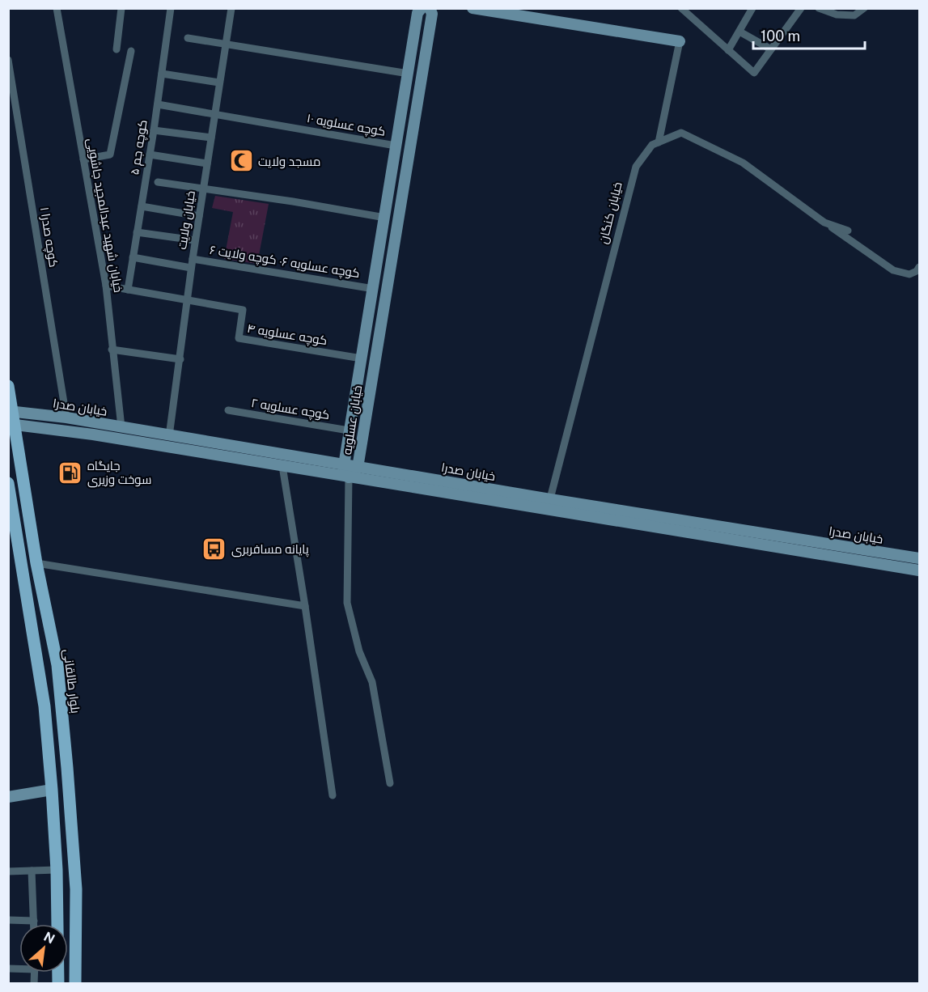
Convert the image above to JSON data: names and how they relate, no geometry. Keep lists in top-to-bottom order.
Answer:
{
  "streets": {
    "main road": ["بلوار طالقانی"],
    "street": [
      "کوچه عسلویه ۱۰",
      "کوچه جم ۵",
      "خیابان کنگان",
      "خیابان شهید عبدالمجید جاشویی",
      "خیابان ولایت",
      "کوچه صدرا ۱",
      "کوچه عسلویه ۶- کوچه ولایت ۶",
      "کوچه عسلویه ۴",
      "خیابان صدرا",
      "کوچه عسلویه ۲",
      "خیابان عسلویه"
    ]
  },
  "crossings": [
    ["کوچه عسلویه ۱۰", "کوچه جم ۵"],
    ["کوچه عسلویه ۱۰", "خیابان ولایت"],
    ["کوچه عسلویه ۱۰", "خیابان عسلویه"],
    ["خیابان کنگان", "خیابان صدرا"],
    ["خیابان شهید عبدالمجید جاشویی", "خیابان صدرا"],
    ["خیابان ولایت", "کوچه عسلویه ۶- کوچه ولایت ۶"],
    ["خیابان ولایت", "کوچه عسلویه ۴"],
    ["خیابان ولایت", "خیابان صدرا"],
    ["کوچه صدرا ۱", "خیابان صدرا"],
    ["کوچه عسلویه ۶- کوچه ولایت ۶", "خیابان عسلویه"],
    ["کوچه عسلویه ۴", "خیابان عسلویه"],
    ["خیابان صدرا", "خیابان عسلویه"],
    ["خیابان صدرا", "بلوار طالقانی"],
    ["کوچه عسلویه ۲", "خیابان عسلویه"]
  ],
  "places": {
    "mosque": ["مسجد ولایت"],
    "fuel station": ["جایگاه سوخت وزیری"],
    "bus stop": ["پایانه مسافربری"]
  },
  "scale_bar": "100 m",
  "north": "top right"
}
